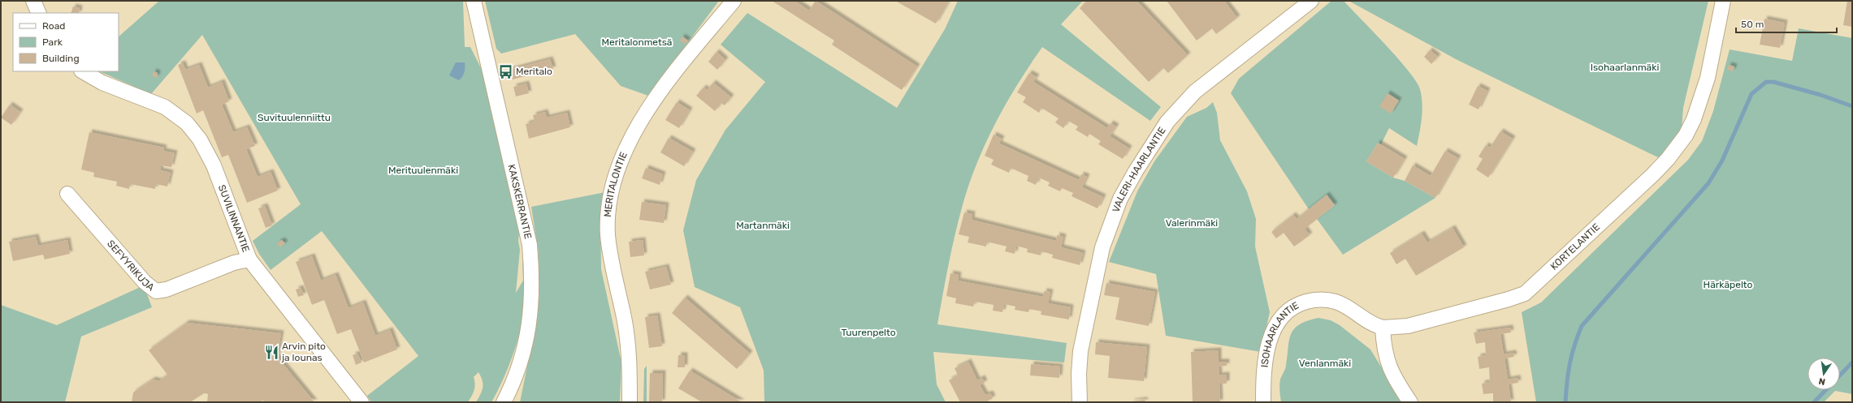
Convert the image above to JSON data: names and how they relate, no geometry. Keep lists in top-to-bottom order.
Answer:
{
  "streets": {
    "street": [
      "VALERI-HAARLANTIE",
      "MERITALONTIE",
      "KAKSKERRANTIE",
      "SUVILINNANTIE",
      "KORTELANTIE",
      "SEFYYRIKUJA",
      "ISOHAARLANTIE"
    ]
  },
  "crossings": [
    ["SUVILINNANTIE", "SEFYYRIKUJA"],
    ["KORTELANTIE", "ISOHAARLANTIE"]
  ],
  "parks": [
    "Meritalonmetsä",
    "Isohaarlanmäki",
    "Suvituulenniittu",
    "Merituulenmäki",
    "Valerinmäki",
    "Martanmäki",
    "Härkäpelto",
    "Tuurenpelto",
    "Venlanmäki"
  ],
  "places": {
    "bus stop": ["Meritalo"],
    "restaurant": ["Arvin pito ja lounas"]
  },
  "legend": ["Road", "Park", "Building"],
  "scale_bar": "50 m",
  "north": "bottom"
}
